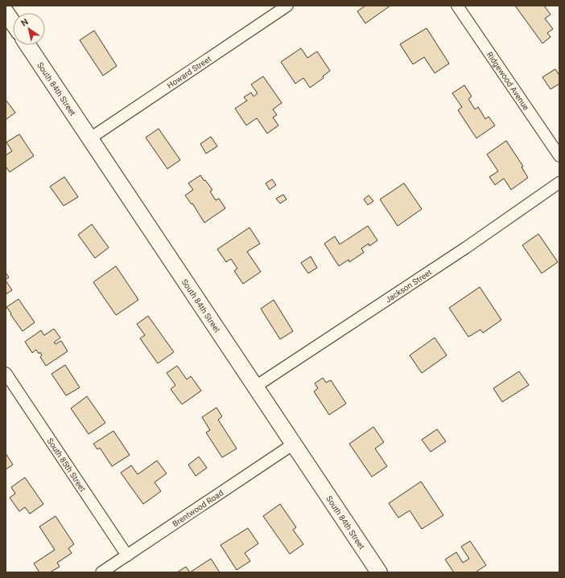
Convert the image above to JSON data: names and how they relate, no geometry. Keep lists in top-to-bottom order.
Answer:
{
  "streets": {
    "main road": ["South 84th Street"],
    "street": [
      "Howard Street",
      "Ridgewood Avenue",
      "Jackson Street",
      "South 85th Street",
      "Brentwood Road"
    ]
  },
  "crossings": [
    ["Howard Street", "South 84th Street"],
    ["South 84th Street", "Jackson Street"],
    ["South 84th Street", "Brentwood Road"],
    ["South 85th Street", "Brentwood Road"]
  ],
  "north": "top left"
}
